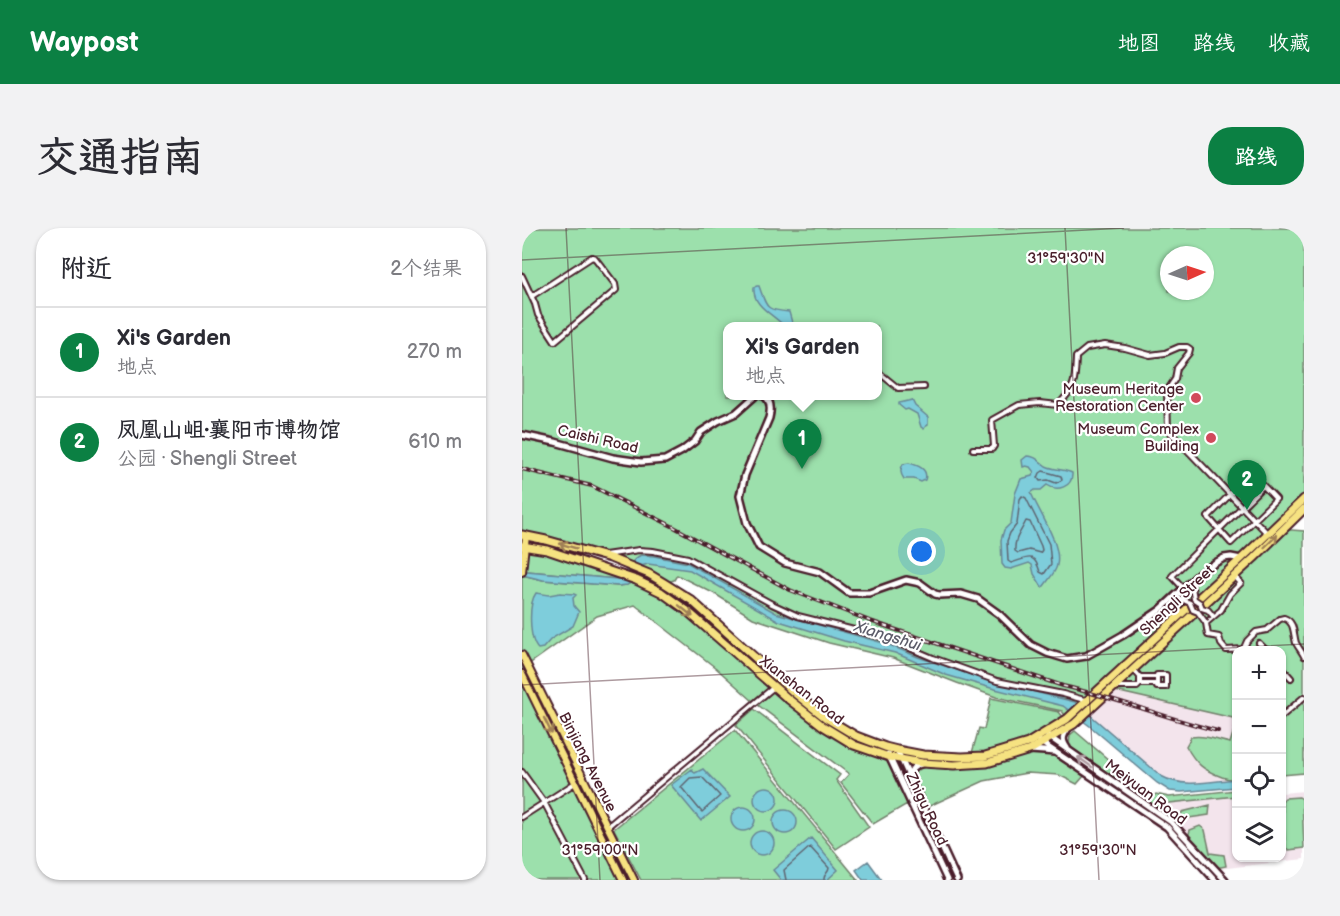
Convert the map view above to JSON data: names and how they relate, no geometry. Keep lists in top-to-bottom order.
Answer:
{
  "streets": {
    "highway": ["Shengli Street", "Xianshan Road"],
    "main road": ["Binjiang Avenue"],
    "street": ["Caishi Road", "Meiyuan Road", "Zhigu Road"]
  },
  "crossings": [
    ["Shengli Street", "Xianshan Road"],
    ["Xianshan Road", "Meiyuan Road"],
    ["Xianshan Road", "Zhigu Road"]
  ],
  "water": ["Xiangshui"],
  "places": ["Museum Heritage Restoration Center", "Museum Complex Building"],
  "north": "right",
  "page": {
    "header": "Waypost",
    "nav": ["地图", "路线", "收藏"],
    "buttons": "路线",
    "title": "交通指南",
    "heading": ["附近", "2个结果"],
    "list": [
      {
        "mark": "1",
        "name": "Xi's Garden",
        "note": "地点",
        "value": "270 m"
      },
      {
        "mark": "2",
        "name": "凤凰山岨·襄阳市博物馆",
        "note": "公园 · Shengli Street",
        "value": "610 m"
      }
    ],
    "popup": ["Xi's Garden", "地点"],
    "pins": ["1", "2"],
    "map_buttons": ["+", "−"]
  },
  "coordinates": ["31°59'30\"N", "31°59'00\"N"]
}
